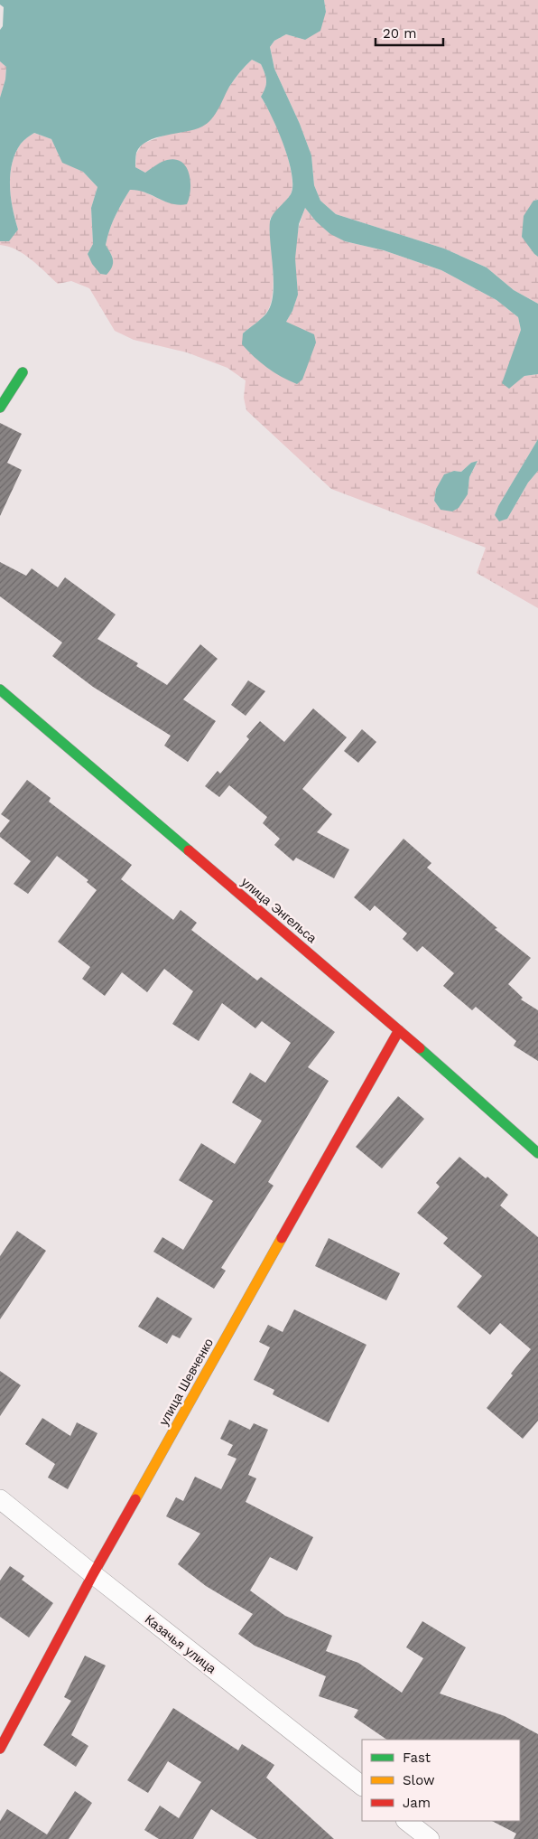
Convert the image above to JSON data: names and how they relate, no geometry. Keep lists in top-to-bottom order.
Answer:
{
  "streets": {
    "street": ["улица Энгельса", "улица Шевченко", "Казачья улица"]
  },
  "crossings": [
    ["улица Энгельса", "улица Шевченко"],
    ["улица Шевченко", "Казачья улица"]
  ],
  "legend": ["Fast", "Slow", "Jam"],
  "scale_bar": "20 m"
}
